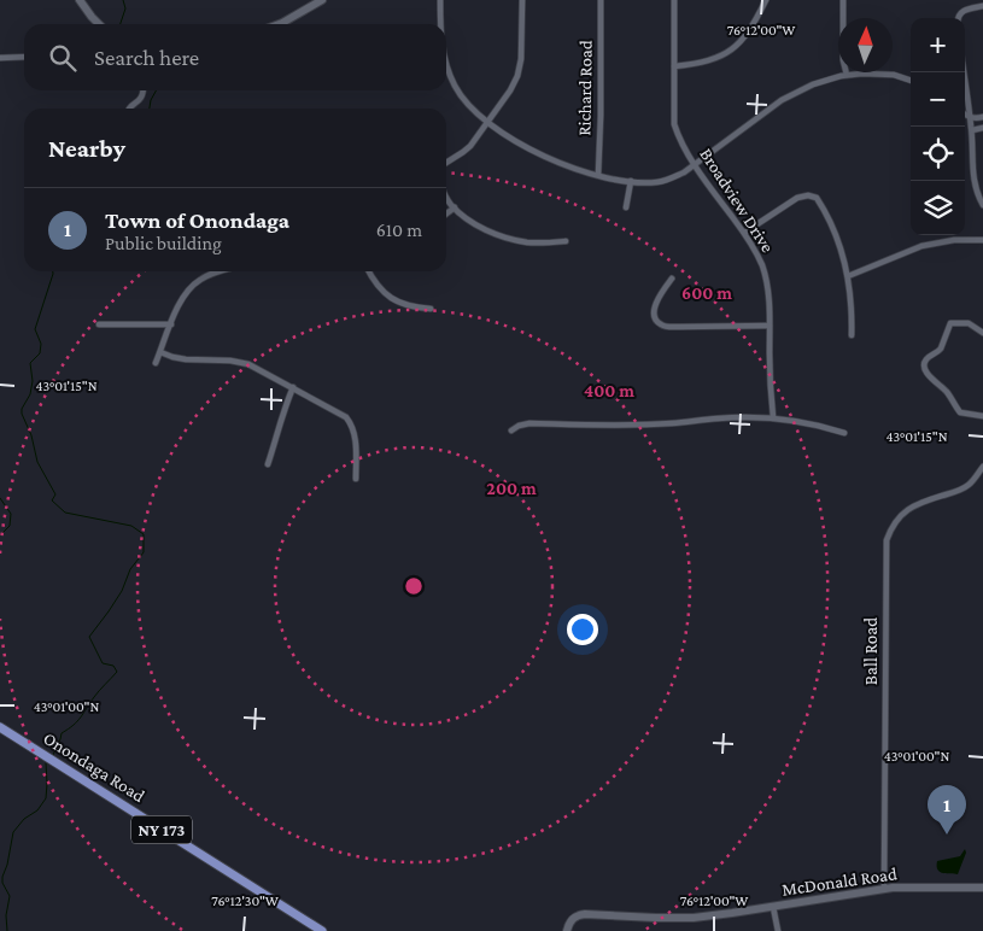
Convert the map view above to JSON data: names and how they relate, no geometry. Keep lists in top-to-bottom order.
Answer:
{
  "streets": {
    "main road": ["Onondaga Road", "NY 173"],
    "street": [
      "Richard Road",
      "Broadview Drive",
      "Ball Road",
      "McDonald Road"
    ]
  },
  "crossings": [
    ["Ball Road", "McDonald Road"]
  ],
  "north": "top",
  "page": {
    "map_buttons": ["+", "−"],
    "search": "Search here",
    "heading": "Nearby",
    "list": [
      {
        "mark": "1",
        "name": "Town of Onondaga",
        "note": "Public building",
        "value": "610 m"
      }
    ],
    "pins": "1"
  },
  "coordinates": [
    "76°12'00\"W",
    "43°01'15\"N",
    "43°01'00\"N",
    "76°12'30\"W"
  ],
  "rings": ["600 m", "400 m", "200 m"]
}
